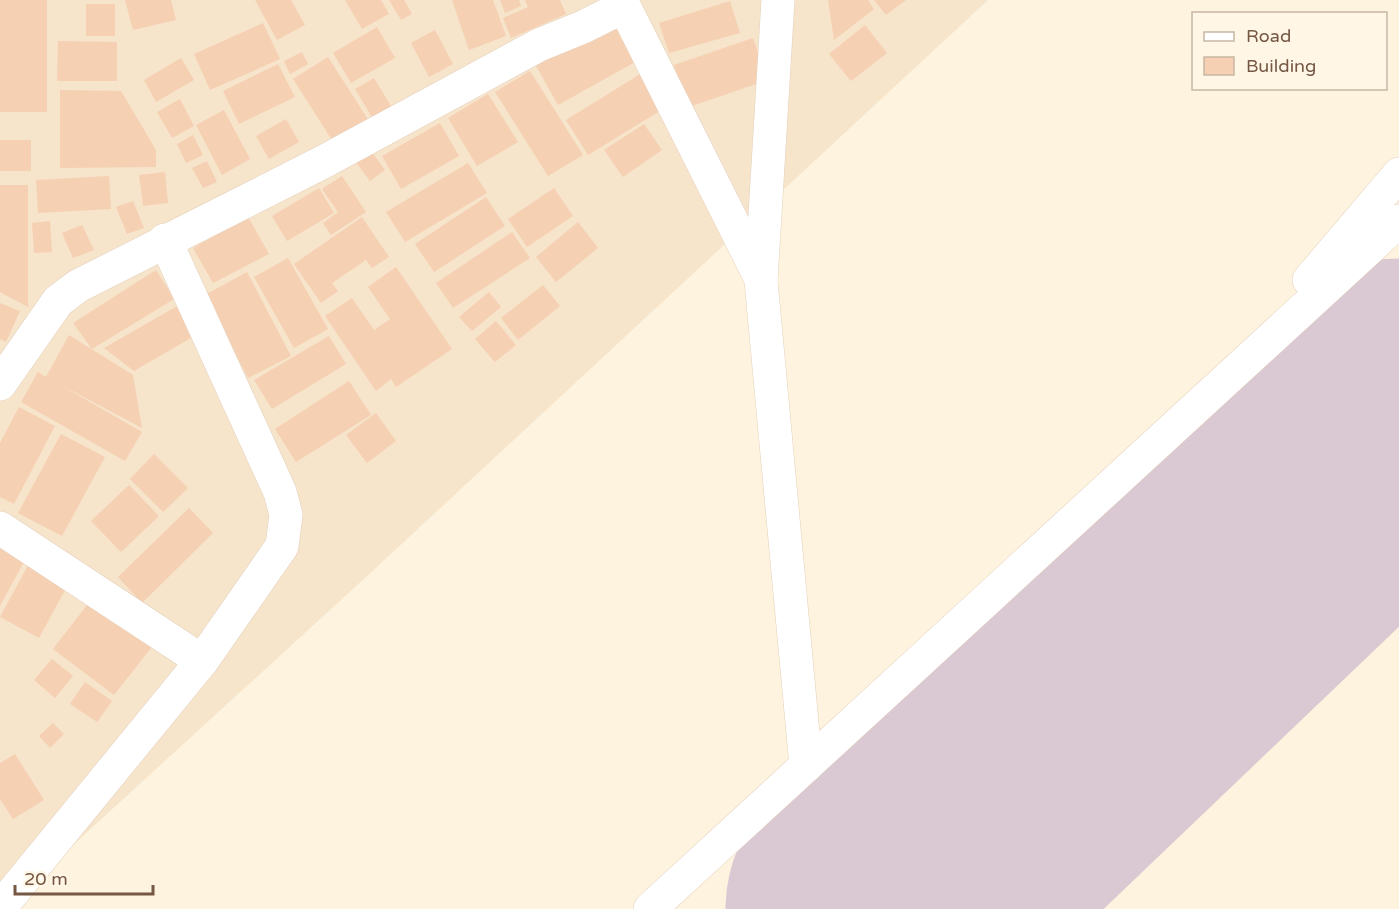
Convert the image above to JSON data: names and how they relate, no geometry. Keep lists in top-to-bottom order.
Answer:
{
  "legend": ["Road", "Building"],
  "scale_bar": "20 m"
}
